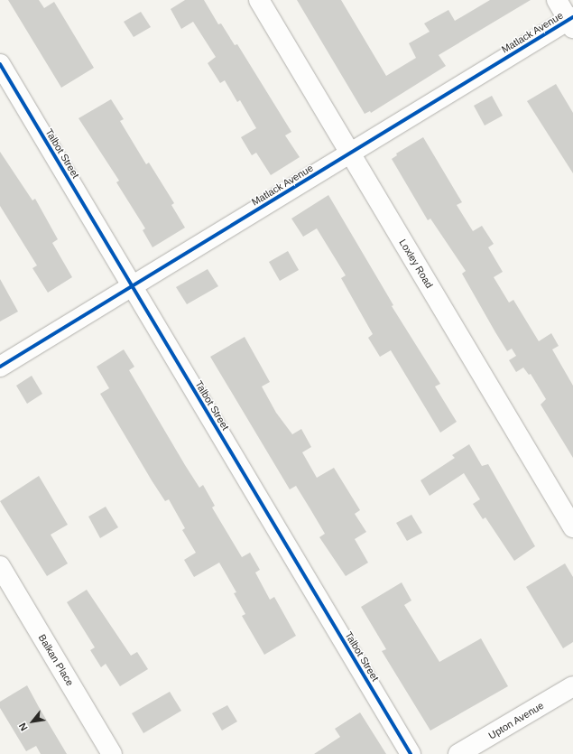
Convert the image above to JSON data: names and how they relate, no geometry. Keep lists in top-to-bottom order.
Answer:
{
  "streets": {
    "street": [
      "Matlack Avenue",
      "Talbot Street",
      "Loxley Road",
      "Balkan Place",
      "Upton Avenue"
    ]
  },
  "crossings": [
    ["Matlack Avenue", "Talbot Street"],
    ["Matlack Avenue", "Loxley Road"]
  ],
  "north": "bottom left"
}
